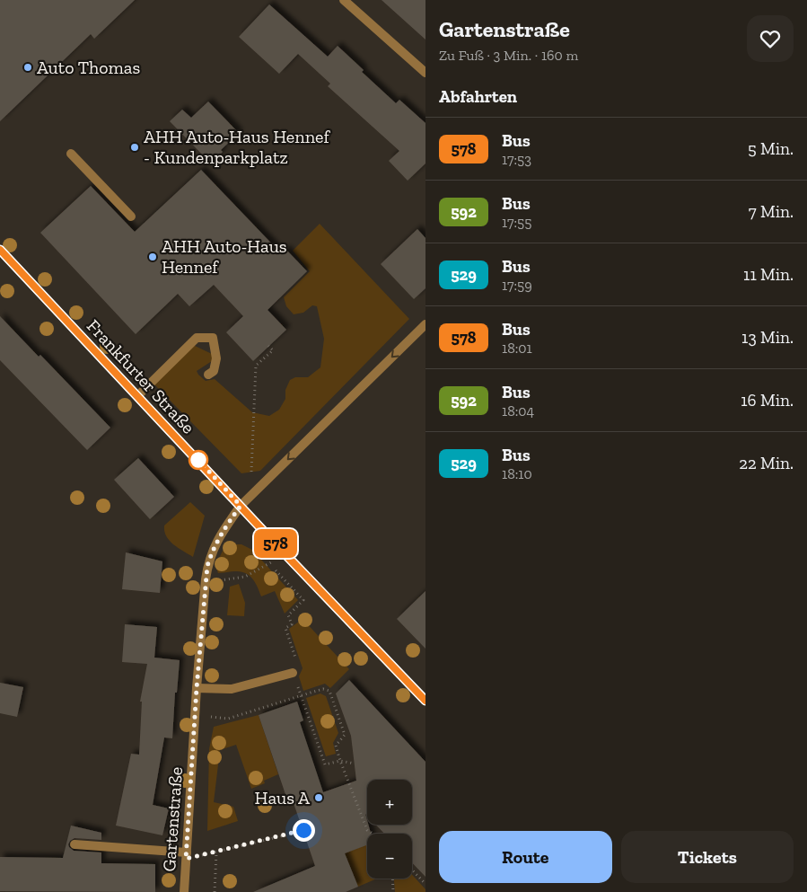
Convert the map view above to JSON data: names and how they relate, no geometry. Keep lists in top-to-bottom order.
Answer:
{
  "streets": {
    "main road": ["Frankfurter Straße"],
    "street": ["Gartenstraße"]
  },
  "crossings": [
    ["Frankfurter Straße", "Gartenstraße"]
  ],
  "one_way": ["Gartenstraße"],
  "places": [
    "Auto Thomas",
    "AHH Auto-Haus Hennef - Kundenparkplatz",
    "AHH Auto-Haus Hennef",
    "Haus A"
  ],
  "lines": ["bus line 578"],
  "page": {
    "on_map": "578",
    "heading": [
      ["Gartenstraße", "Zu Fuß · 3 Min. · 160 m"],
      "Abfahrten"
    ],
    "list": [
      {
        "mark": "578",
        "name": "Bus",
        "note": "17:53",
        "value": "5 Min."
      },
      {
        "mark": "592",
        "name": "Bus",
        "note": "17:55",
        "value": "7 Min."
      },
      {
        "mark": "529",
        "name": "Bus",
        "note": "17:59",
        "value": "11 Min."
      },
      {
        "mark": "578",
        "name": "Bus",
        "note": "18:01",
        "value": "13 Min."
      },
      {
        "mark": "592",
        "name": "Bus",
        "note": "18:04",
        "value": "16 Min."
      },
      {
        "mark": "529",
        "name": "Bus",
        "note": "18:10",
        "value": "22 Min."
      }
    ],
    "map_buttons": ["+", "−"],
    "buttons": ["Route", "Tickets"]
  }
}
